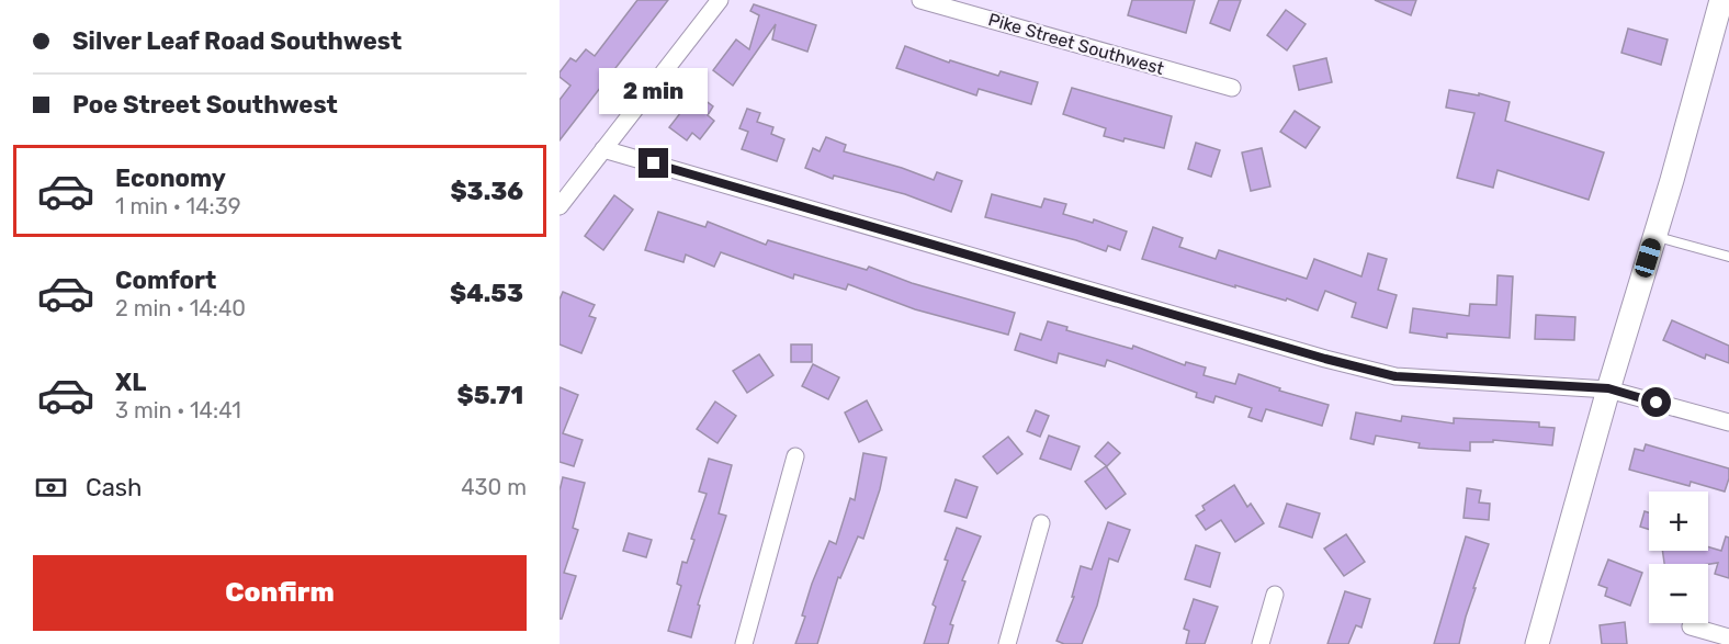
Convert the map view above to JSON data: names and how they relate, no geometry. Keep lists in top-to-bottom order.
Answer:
{
  "streets": {
    "street": ["Pike Street Southwest"]
  },
  "page": {
    "banner": ["Silver Leaf Road Southwest", "Poe Street Southwest"],
    "bubble": "2 min",
    "list": [
      {
        "name": "Economy",
        "note": "1 min · 14:39",
        "value": "$3.36"
      },
      {
        "name": "Comfort",
        "note": "2 min · 14:40",
        "value": "$4.53"
      },
      {
        "name": "XL",
        "note": "3 min · 14:41",
        "value": "$5.71"
      }
    ],
    "pay": ["Cash", "430 m"],
    "map_buttons": ["+", "−"],
    "buttons": "Confirm"
  }
}
